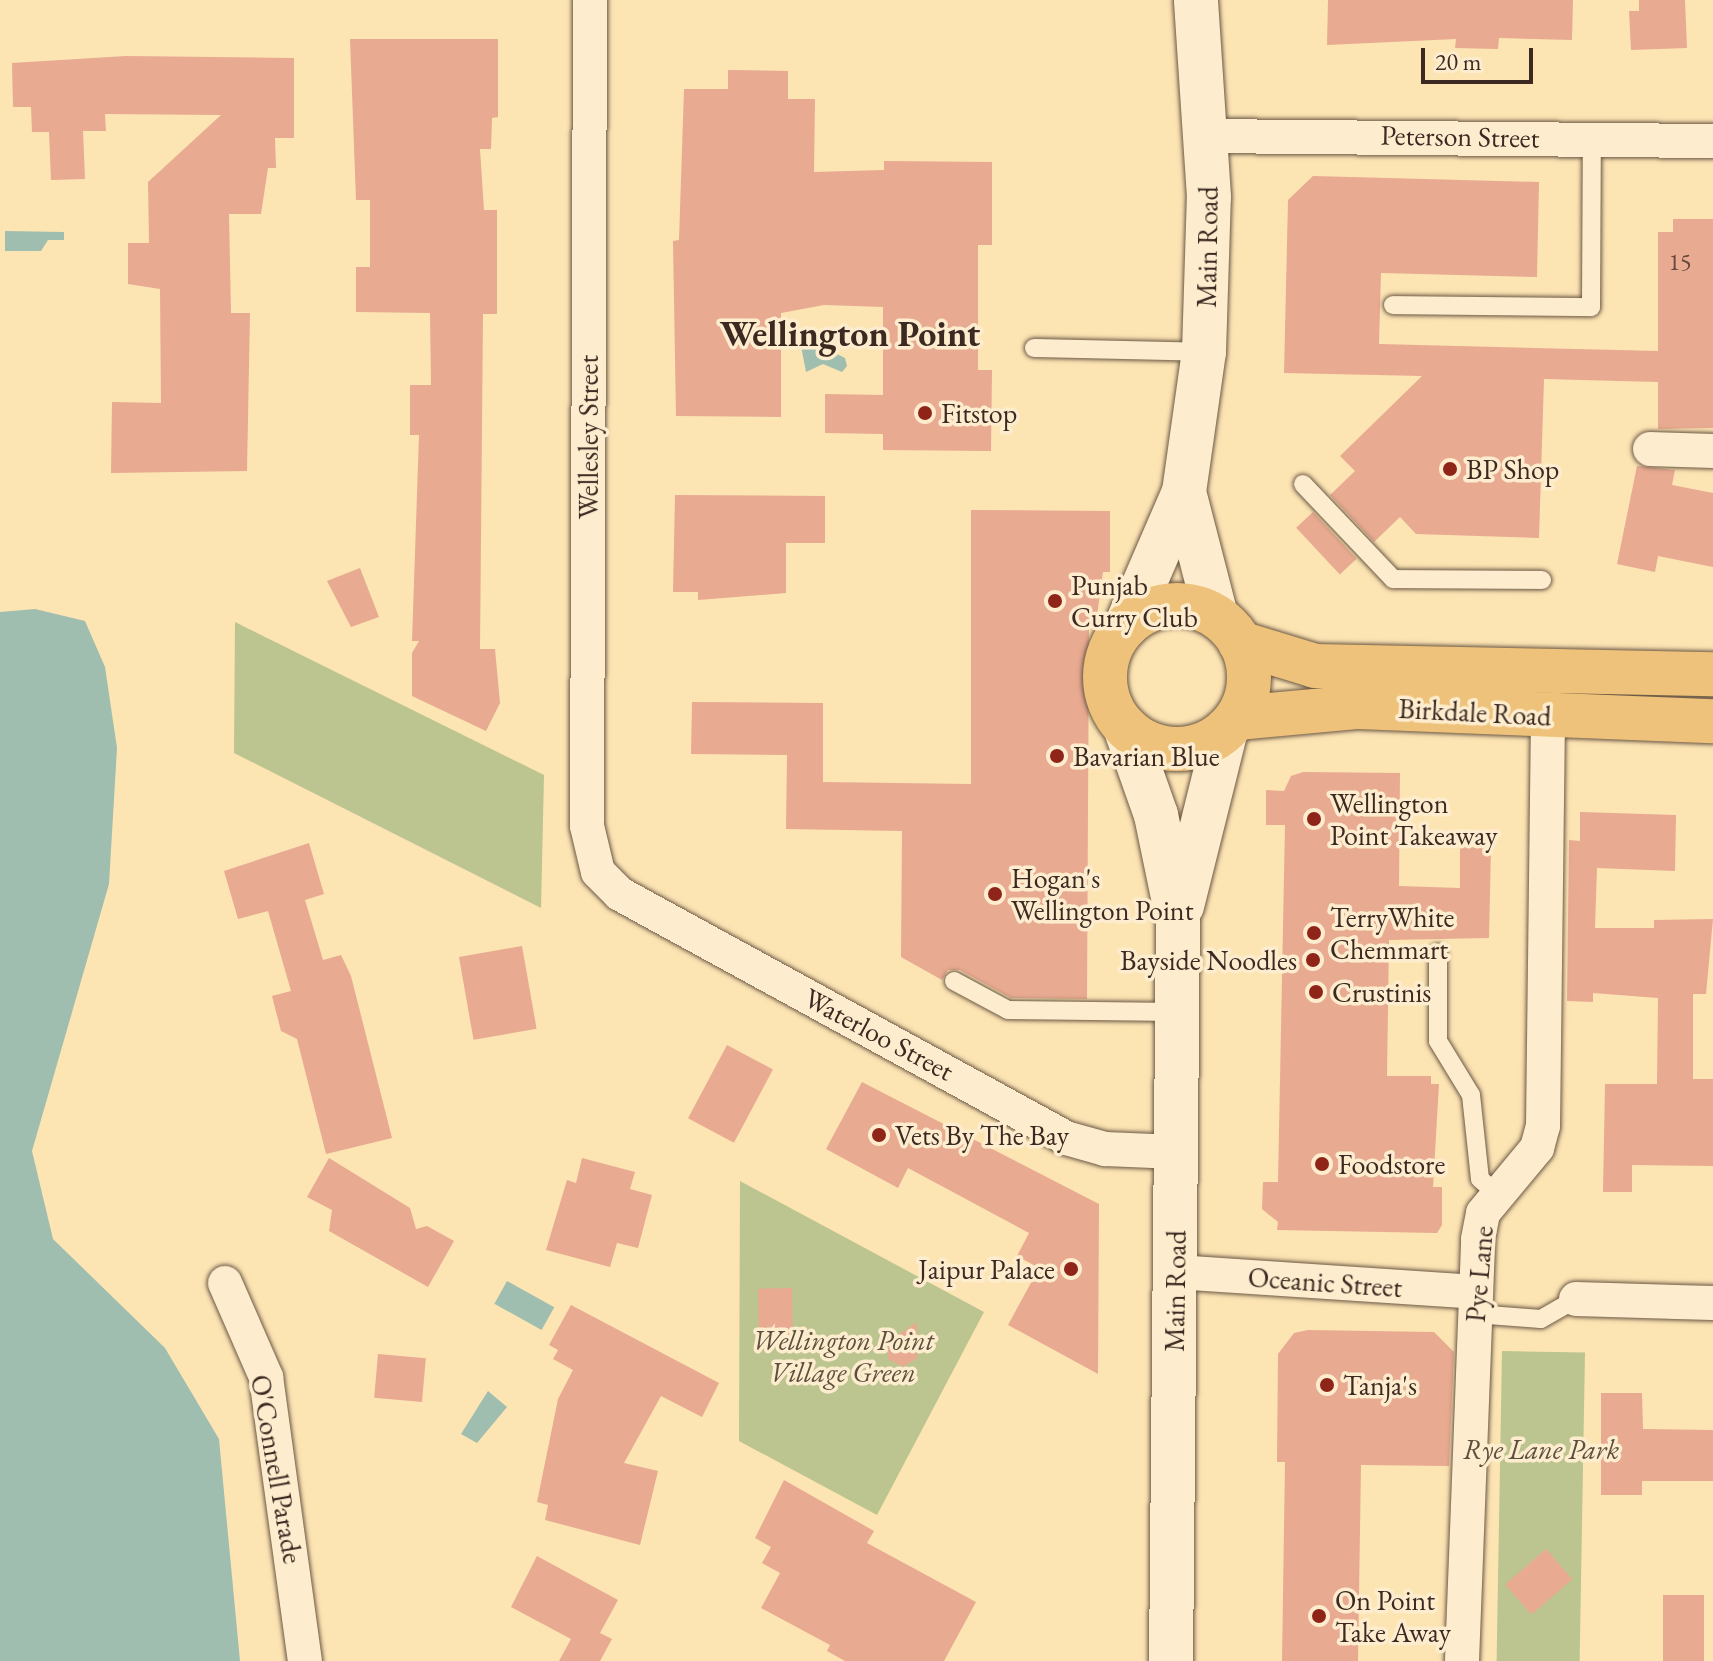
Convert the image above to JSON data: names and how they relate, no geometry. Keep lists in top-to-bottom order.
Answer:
{
  "streets": {
    "main road": ["Main Road", "Birkdale Road"],
    "street": [
      "Peterson Street",
      "Wellesley Street",
      "Waterloo Street",
      "Pye Lane",
      "Oceanic Street",
      "O'Connell Parade"
    ]
  },
  "crossings": [
    ["Peterson Street", "Main Road"],
    ["Main Road", "Birkdale Road"],
    ["Main Road", "Waterloo Street"],
    ["Main Road", "Oceanic Street"],
    ["Wellesley Street", "Waterloo Street"],
    ["Birkdale Road", "Pye Lane"],
    ["Pye Lane", "Oceanic Street"]
  ],
  "districts": ["Wellington Point"],
  "parks": ["Wellington Point Village Green", "Rye Lane Park"],
  "places": [
    "Fitstop",
    "BP Shop",
    "Punjab Curry Club",
    "Bavarian Blue",
    "Wellington Point Takeaway",
    "Hogan's Wellington Point",
    "TerryWhite Chemmart",
    "Bayside Noodles",
    "Crustinis",
    "Vets By The Bay",
    "Foodstore",
    "Jaipur Palace",
    "Tanja's",
    "On Point Take Away"
  ],
  "house_numbers": ["15"],
  "scale_bar": "20 m"
}
